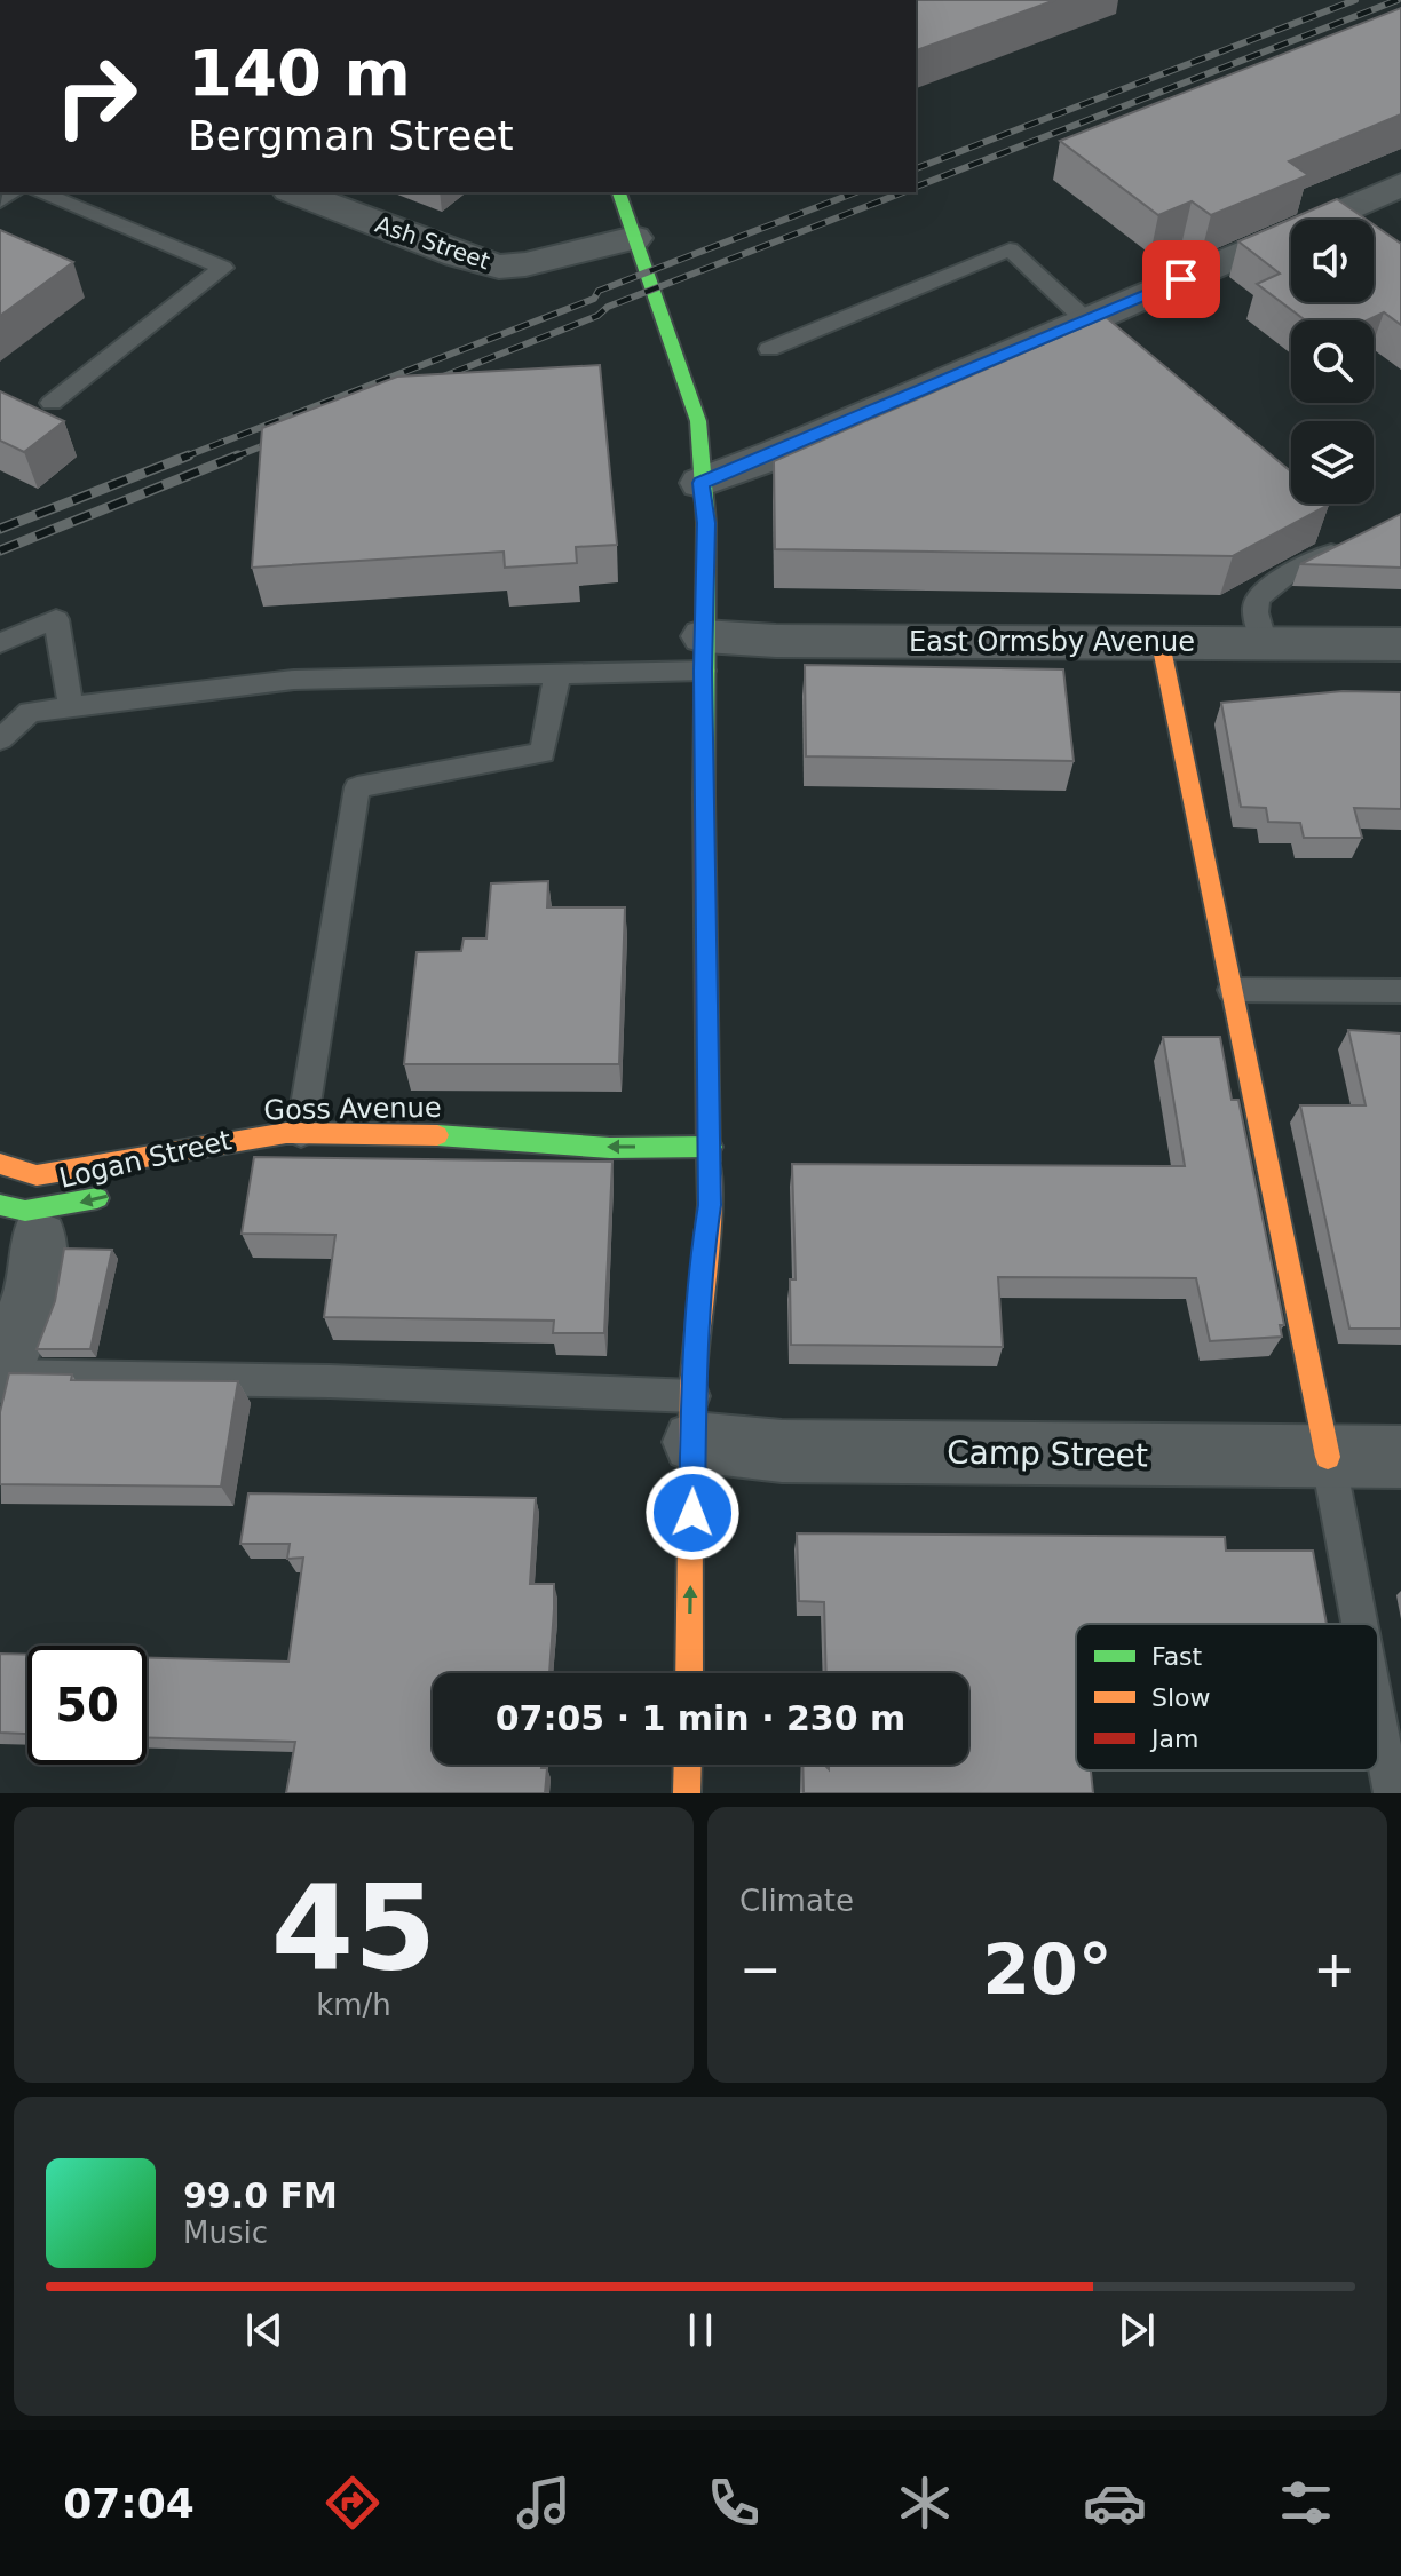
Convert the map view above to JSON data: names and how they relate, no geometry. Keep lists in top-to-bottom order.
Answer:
{
  "streets": {
    "main road": ["Goss Avenue", "Logan Street"],
    "street": ["Ash Street", "East Ormsby Avenue", "Camp Street"]
  },
  "one_way": ["Logan Street"],
  "legend": ["Fast", "Slow", "Jam"],
  "page": {
    "turn": ["140 m", "Bergman Street"],
    "limit": "50",
    "trip": "07:05 · 1 min · 230 m",
    "tile": [
      ["45", "km/h"],
      "Climate"
    ],
    "heat": ["−", "20°", "+"],
    "song": ["99.0 FM", "Music"],
    "tabs": "07:04"
  }
}
